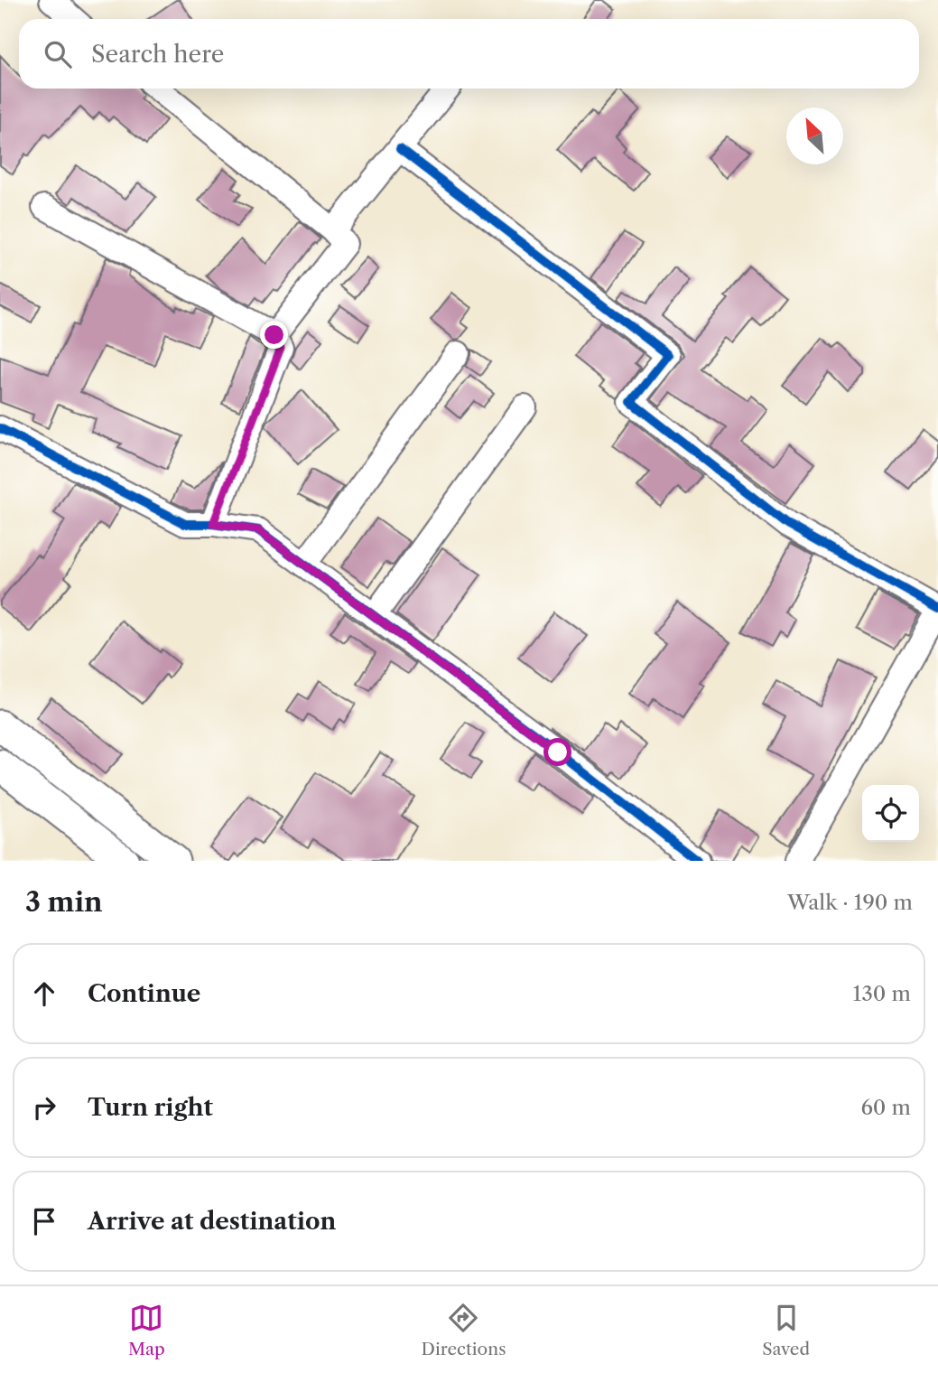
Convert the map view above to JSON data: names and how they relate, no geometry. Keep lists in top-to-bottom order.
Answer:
{
  "north": "top left",
  "page": {
    "search": "Search here",
    "heading": ["3 min", "Walk · 190 m"],
    "list": [
      ["Continue", "130 m"],
      ["Turn right", "60 m"],
      "Arrive at destination"
    ],
    "nav": ["Map", "Directions", "Saved"]
  }
}
